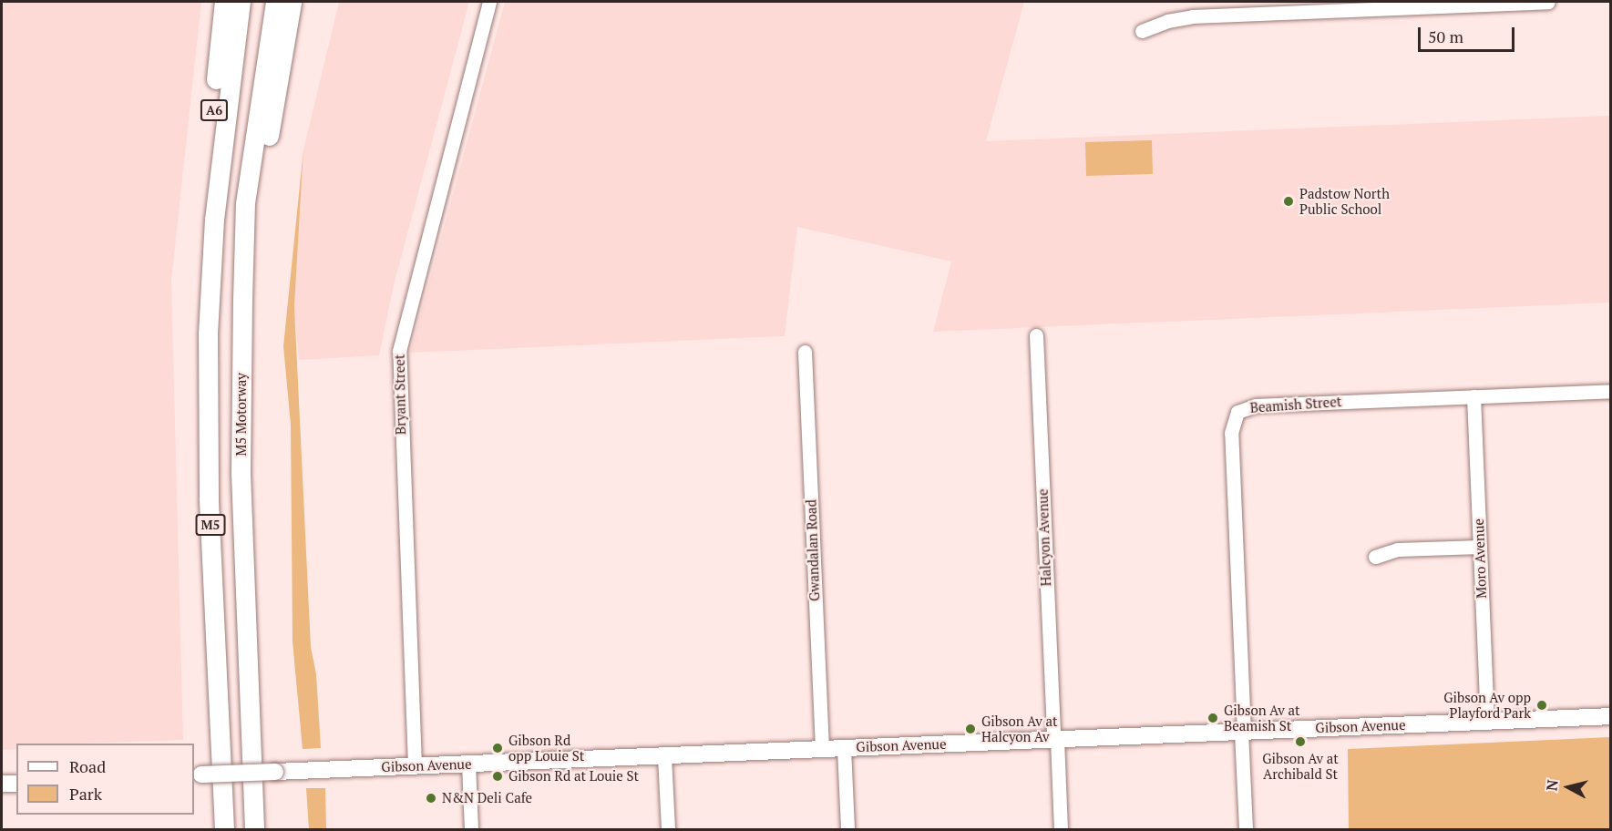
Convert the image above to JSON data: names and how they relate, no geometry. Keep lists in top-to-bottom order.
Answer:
{
  "streets": {
    "highway": ["A6", "M5 Motorway", "M5"],
    "main road": ["Gibson Avenue"],
    "street": [
      "Bryant Street",
      "Beamish Street",
      "Halcyon Avenue",
      "Gwandalan Road",
      "Moro Avenue"
    ]
  },
  "crossings": [
    ["A6", "M5"],
    ["Bryant Street", "Gibson Avenue"],
    ["Beamish Street", "Moro Avenue"],
    ["Beamish Street", "Gibson Avenue"],
    ["M5 Motorway", "M5"],
    ["Halcyon Avenue", "Gibson Avenue"],
    ["Gwandalan Road", "Gibson Avenue"],
    ["Moro Avenue", "Gibson Avenue"]
  ],
  "places": [
    "Padstow North Public School",
    "Gibson Av opp Playford Park",
    "Gibson Av at Beamish St",
    "Gibson Av at Halcyon Av",
    "Gibson Av at Archibald St",
    "Gibson Rd opp Louie St",
    "Gibson Rd at Louie St",
    "N&N Deli Cafe"
  ],
  "legend": ["Road", "Park"],
  "scale_bar": "50 m",
  "north": "left"
}
